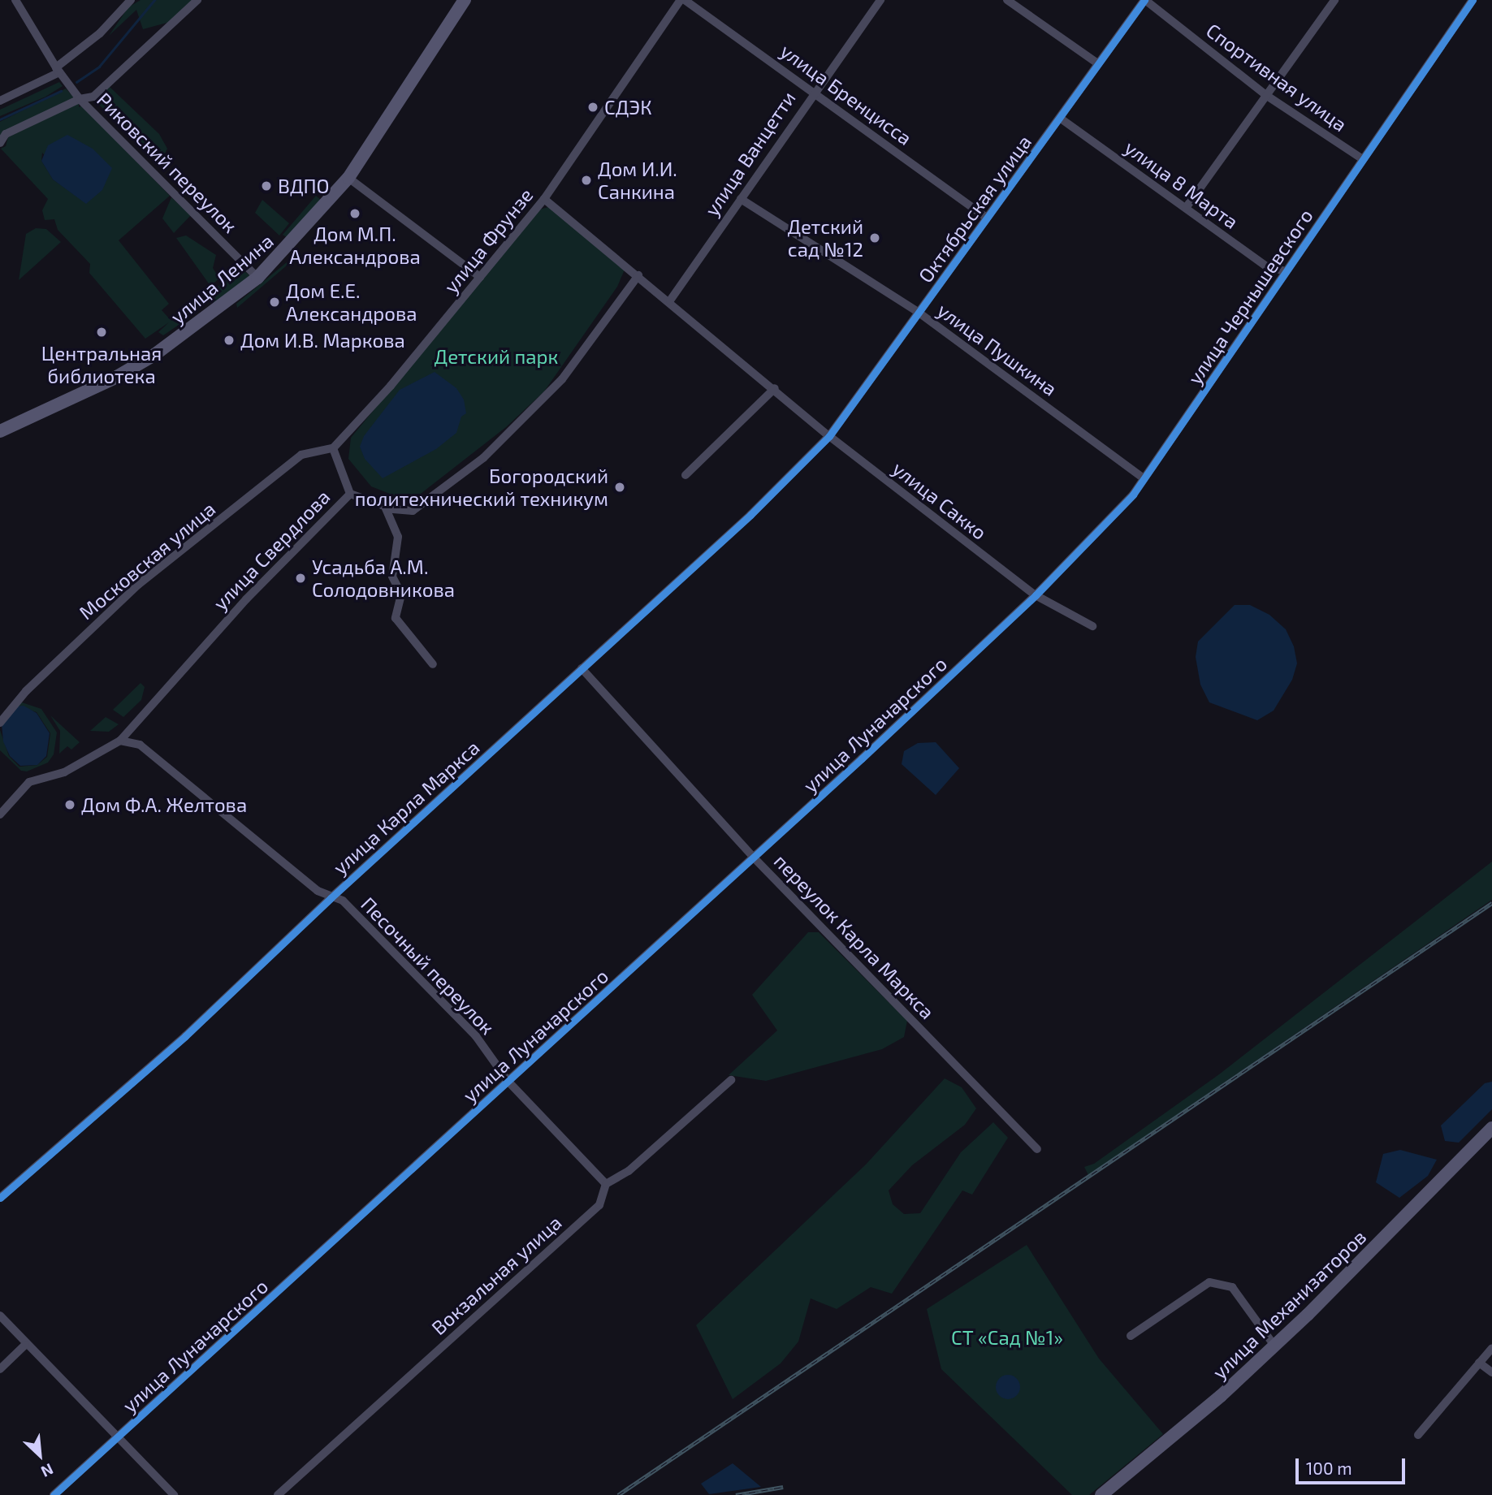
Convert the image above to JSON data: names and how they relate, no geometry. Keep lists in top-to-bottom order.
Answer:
{
  "streets": {
    "main road": ["улица Ленина", "улица Механизаторов"],
    "street": [
      "Спортивная улица",
      "улица Бренцисса",
      "улица Ванцетти",
      "Риковский переулок",
      "улица 8 Марта",
      "Октябрьская улица",
      "улица Фрунзе",
      "улица Чернышевского",
      "улица Пушкина",
      "улица Сакко",
      "улица Свердлова",
      "Московская улица",
      "улица Луначарского",
      "улица Карла Маркса",
      "переулок Карла Маркса",
      "Песочный переулок",
      "Вокзальная улица"
    ]
  },
  "crossings": [
    ["Спортивная улица", "Октябрьская улица"],
    ["Спортивная улица", "улица Чернышевского"],
    ["улица Бренцисса", "улица Ванцетти"],
    ["улица Бренцисса", "Октябрьская улица"],
    ["улица Бренцисса", "улица Фрунзе"],
    ["улица Ванцетти", "улица Пушкина"],
    ["улица Ванцетти", "улица Сакко"],
    ["Риковский переулок", "улица Ленина"],
    ["улица 8 Марта", "Октябрьская улица"],
    ["улица 8 Марта", "улица Чернышевского"],
    ["Октябрьская улица", "улица Пушкина"],
    ["Октябрьская улица", "улица Сакко"],
    ["Октябрьская улица", "улица Карла Маркса"],
    ["улица Фрунзе", "улица Сакко"],
    ["улица Фрунзе", "Московская улица"],
    ["улица Чернышевского", "улица Пушкина"],
    ["улица Чернышевского", "улица Сакко"],
    ["улица Чернышевского", "улица Луначарского"],
    ["улица Сакко", "улица Свердлова"],
    ["улица Сакко", "улица Луначарского"],
    ["улица Сакко", "улица Карла Маркса"],
    ["улица Свердлова", "Песочный переулок"],
    ["улица Луначарского", "переулок Карла Маркса"],
    ["улица Луначарского", "Песочный переулок"],
    ["улица Карла Маркса", "переулок Карла Маркса"],
    ["улица Карла Маркса", "Песочный переулок"],
    ["Песочный переулок", "Вокзальная улица"]
  ],
  "parks": ["Детский парк", "СТ «Сад №1»"],
  "places": [
    "СДЭК",
    "Дом И.И. Санкина",
    "ВДПО",
    "Дом М.П. Александрова",
    "Детский сад №12",
    "Дом Е.Е. Александрова",
    "Центральная библиотека",
    "Дом И.В. Маркова",
    "Богородский политехнический техникум",
    "Усадьба А.М. Солодовникова",
    "Дом Ф.А. Желтова"
  ],
  "scale_bar": "100 m",
  "north": "bottom right"
}
